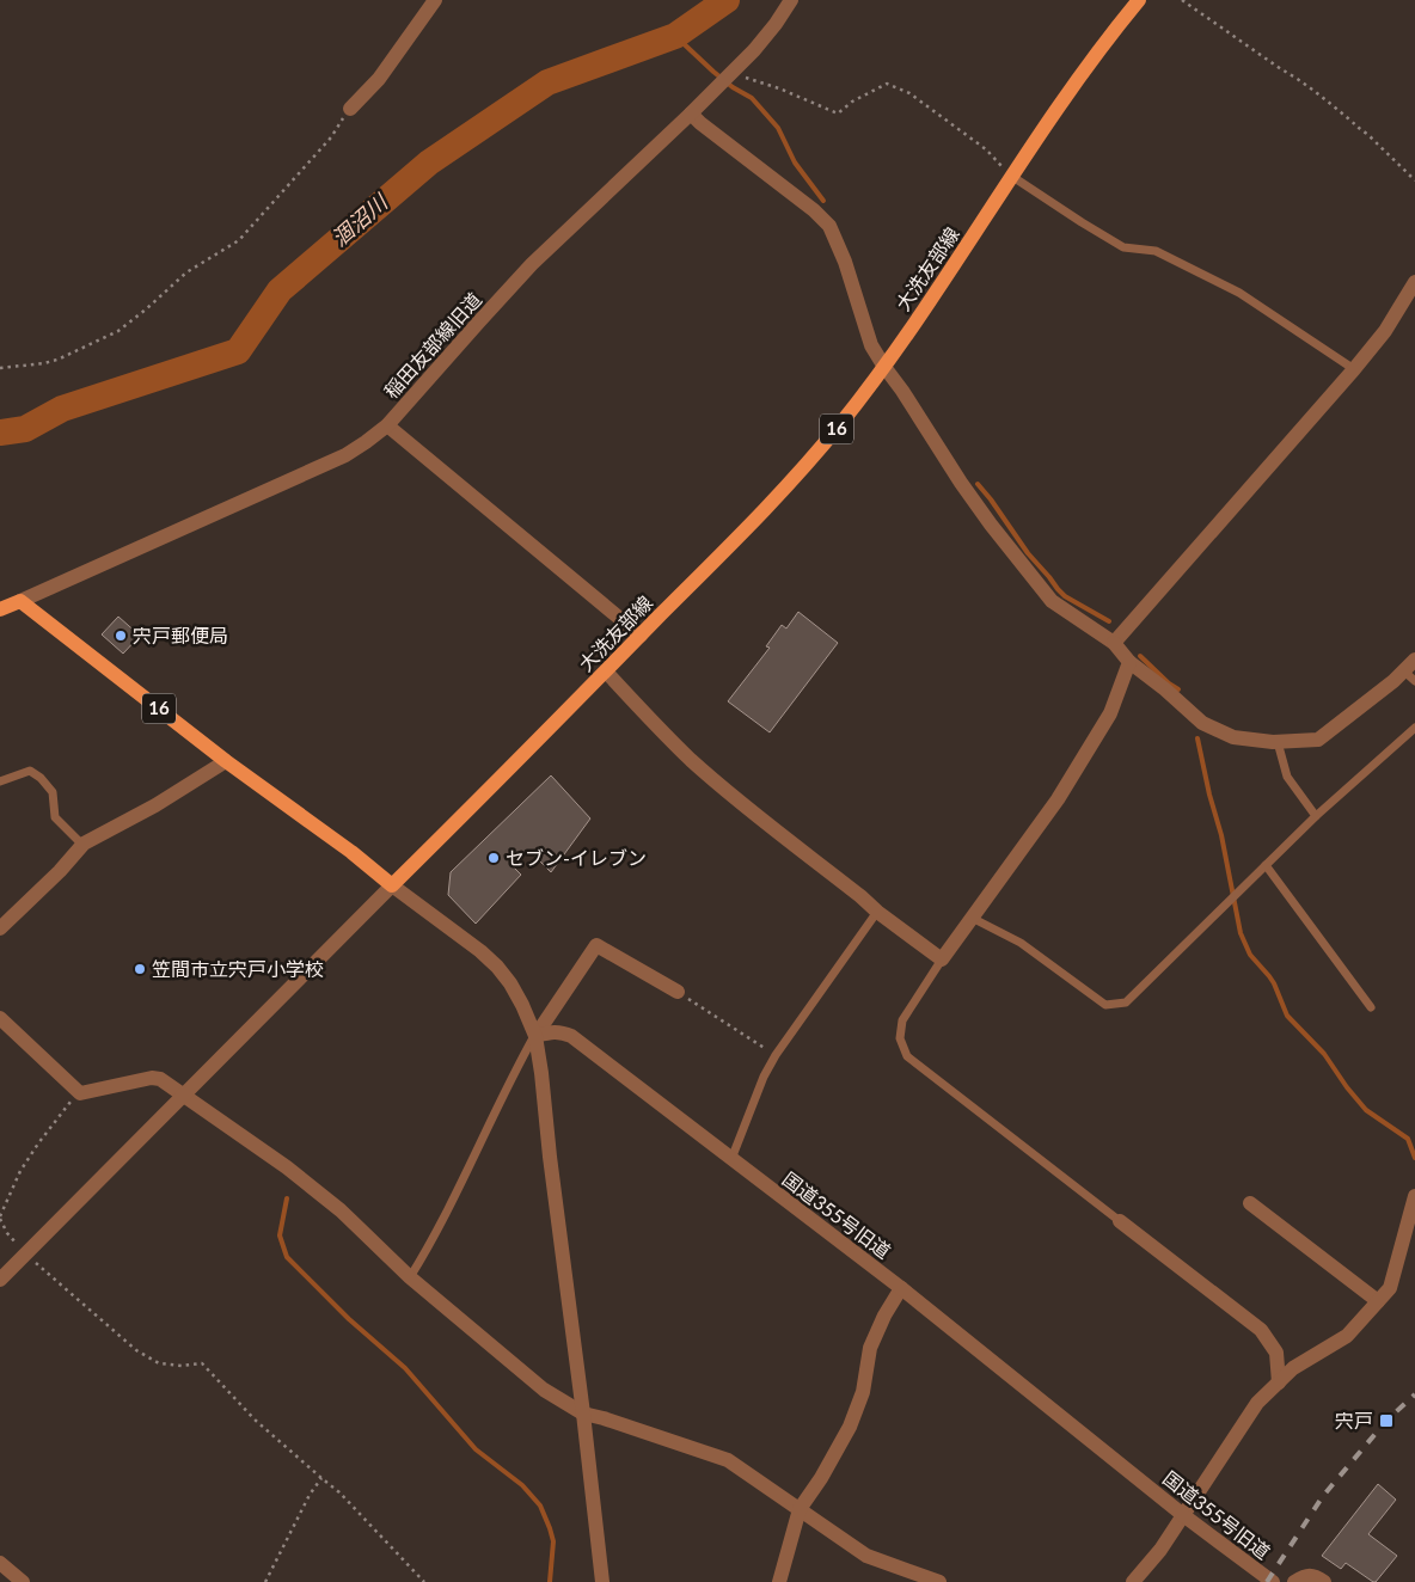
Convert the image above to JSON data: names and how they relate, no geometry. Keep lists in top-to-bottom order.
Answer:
{
  "streets": {
    "main road": ["大洗友部線", "16"],
    "street": ["稲田友部線旧道", "国道355号旧道"]
  },
  "crossings": [
    ["大洗友部線", "16"],
    ["稲田友部線旧道", "16"]
  ],
  "water": ["涸沼川"],
  "places": {
    "other": ["宍戸郵便局", "セブン-イレブン", "笠間市立宍戸小学校"],
    "transit": ["宍戸"]
  }
}
